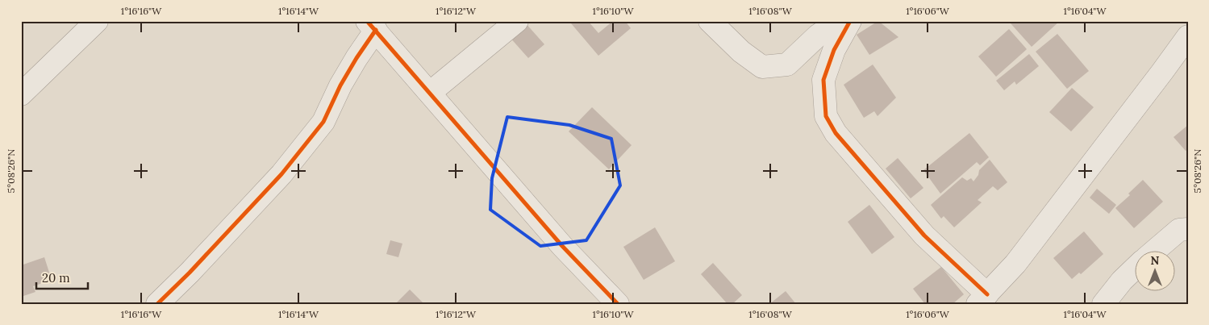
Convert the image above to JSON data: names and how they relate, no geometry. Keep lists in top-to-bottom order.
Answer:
{
  "scale_bar": "20 m",
  "north": "top",
  "coordinates": [
    "1°16'16\"W",
    "1°16'14\"W",
    "1°16'12\"W",
    "1°16'10\"W",
    "1°16'08\"W",
    "1°16'06\"W",
    "1°16'04\"W",
    "5°08'26\"N"
  ]
}
